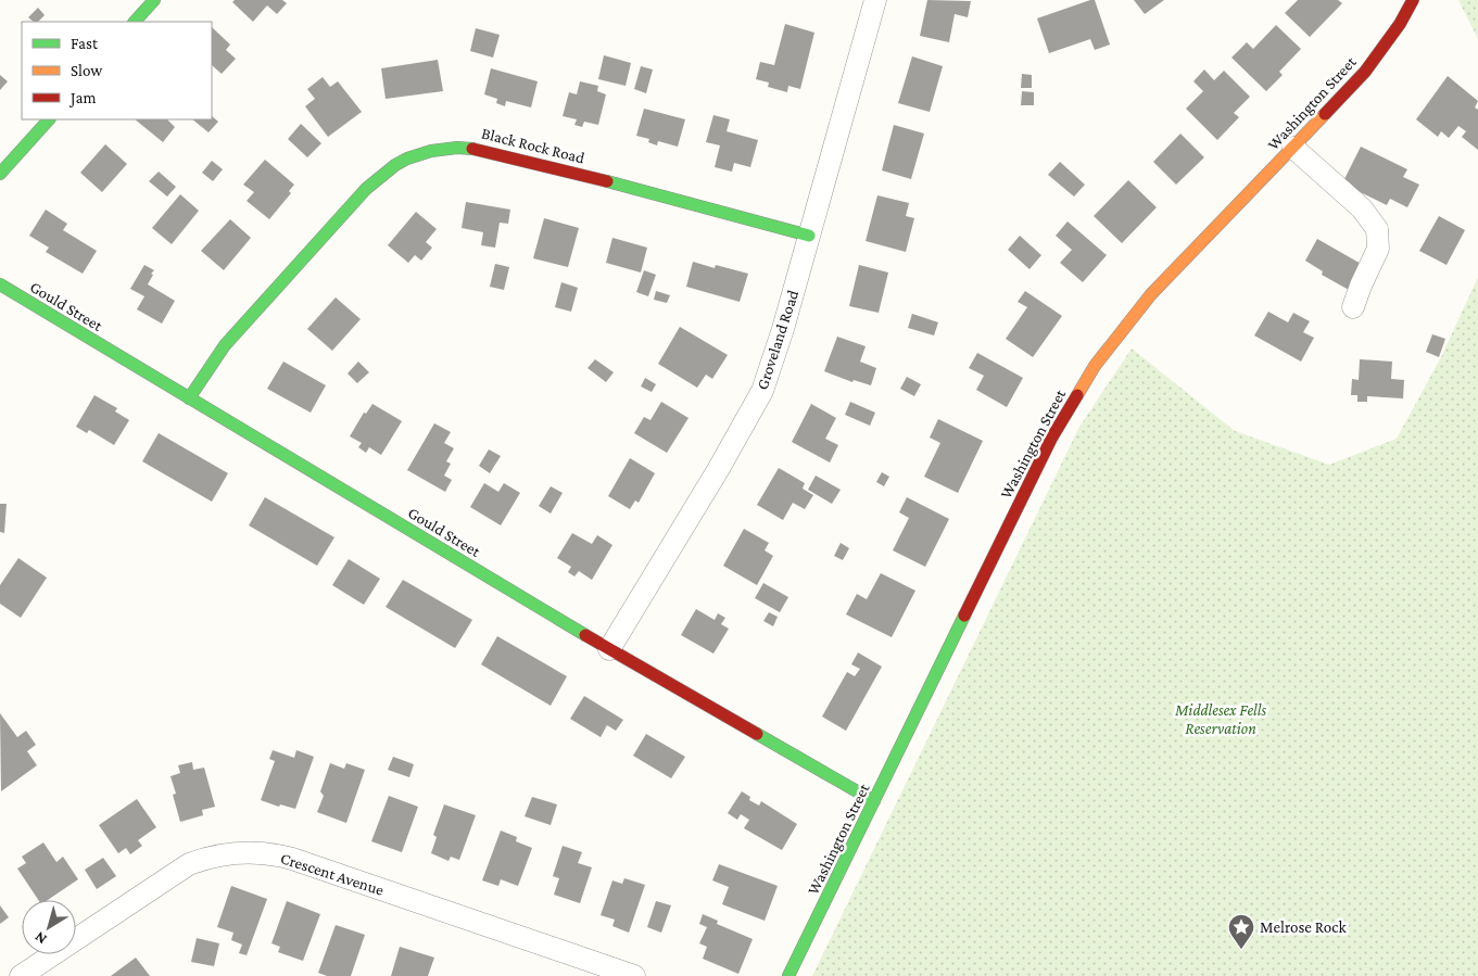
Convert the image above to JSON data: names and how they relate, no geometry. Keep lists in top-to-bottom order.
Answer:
{
  "streets": {
    "street": [
      "Washington Street",
      "Black Rock Road",
      "Gould Street",
      "Groveland Road",
      "Crescent Avenue"
    ]
  },
  "crossings": [
    ["Washington Street", "Gould Street"],
    ["Black Rock Road", "Gould Street"],
    ["Black Rock Road", "Groveland Road"],
    ["Gould Street", "Groveland Road"]
  ],
  "parks": ["Middlesex Fells Reservation"],
  "places": {
    "place": ["Melrose Rock"]
  },
  "legend": ["Fast", "Slow", "Jam"],
  "north": "bottom left"
}
